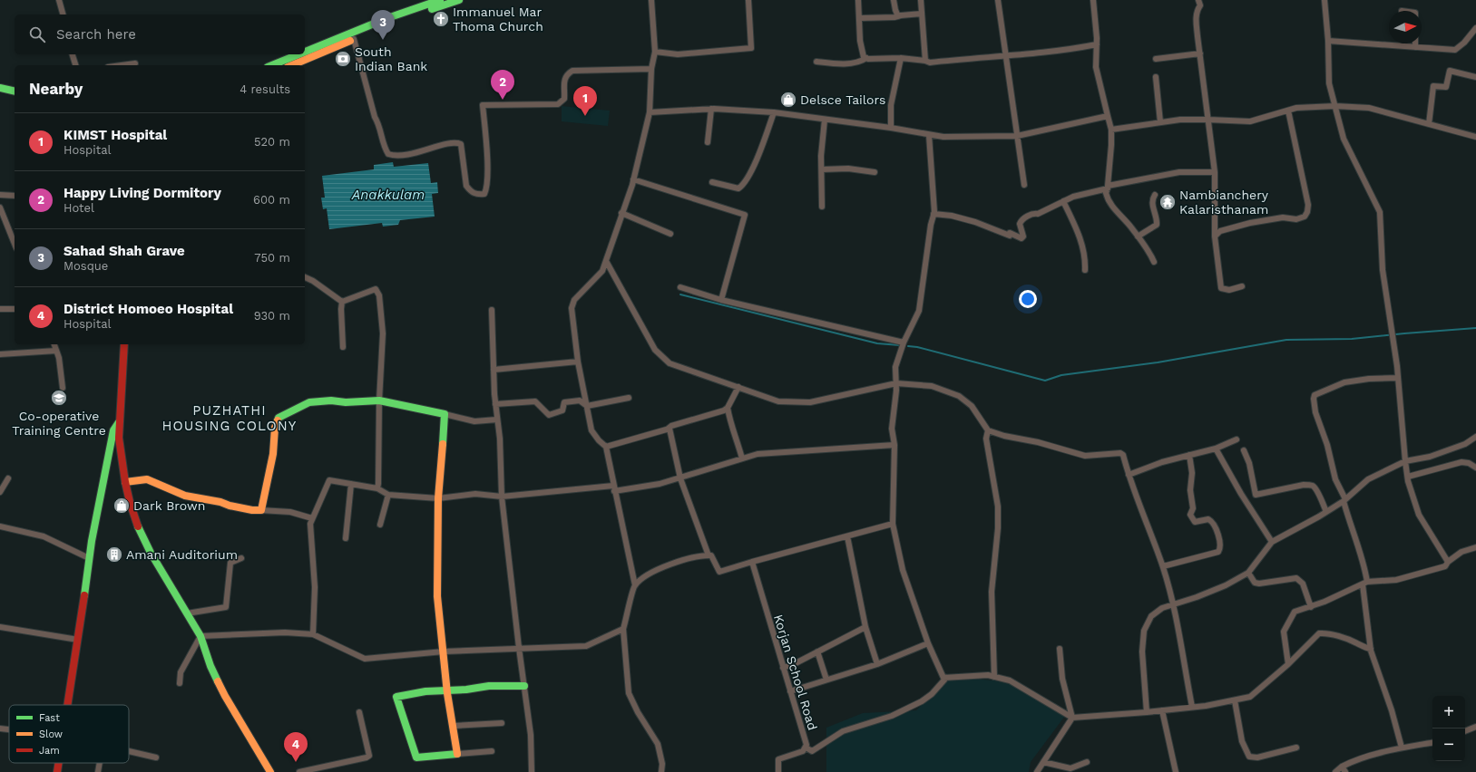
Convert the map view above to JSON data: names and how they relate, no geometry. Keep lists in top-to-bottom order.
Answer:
{
  "streets": {
    "street": ["Korjan School Road"]
  },
  "districts": ["PUZHATHI HOUSING COLONY"],
  "water": ["Anakkulam"],
  "places": {
    "church": ["Immanuel Mar Thoma Church"],
    "bank": ["South Indian Bank"],
    "shop": ["Delsce Tailors", "Dark Brown"],
    "temple": ["Nambianchery Kalaristhanam"],
    "school or university": ["Co-operative Training Centre"],
    "building": ["Amani Auditorium"]
  },
  "legend": ["Fast", "Slow", "Jam"],
  "north": "right",
  "page": {
    "pins": [
      "3",
      "2",
      "1",
      "4"
    ],
    "search": "Search here",
    "heading": ["Nearby", "4 results"],
    "list": [
      {
        "mark": "1",
        "name": "KIMST Hospital",
        "note": "Hospital",
        "value": "520 m"
      },
      {
        "mark": "2",
        "name": "Happy Living Dormitory",
        "note": "Hotel",
        "value": "600 m"
      },
      {
        "mark": "3",
        "name": "Sahad Shah Grave",
        "note": "Mosque",
        "value": "750 m"
      },
      {
        "mark": "4",
        "name": "District Homoeo Hospital",
        "note": "Hospital",
        "value": "930 m"
      }
    ],
    "map_buttons": ["+", "−"]
  }
}
